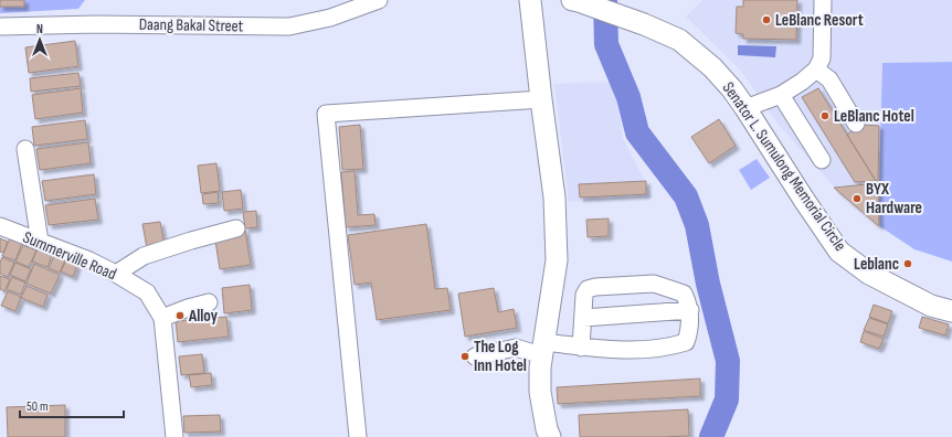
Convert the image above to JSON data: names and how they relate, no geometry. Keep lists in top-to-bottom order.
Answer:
{
  "streets": {
    "main road": ["Senator L. Sumulong Memorial Circle"],
    "street": ["Daang Bakal Street", "Summerville Road"]
  },
  "places": [
    "LeBlanc Resort",
    "LeBlanc Hotel",
    "BYX Hardware",
    "Leblanc",
    "Alloy",
    "The Log Inn Hotel"
  ],
  "scale_bar": "50 m",
  "north": "top"
}
